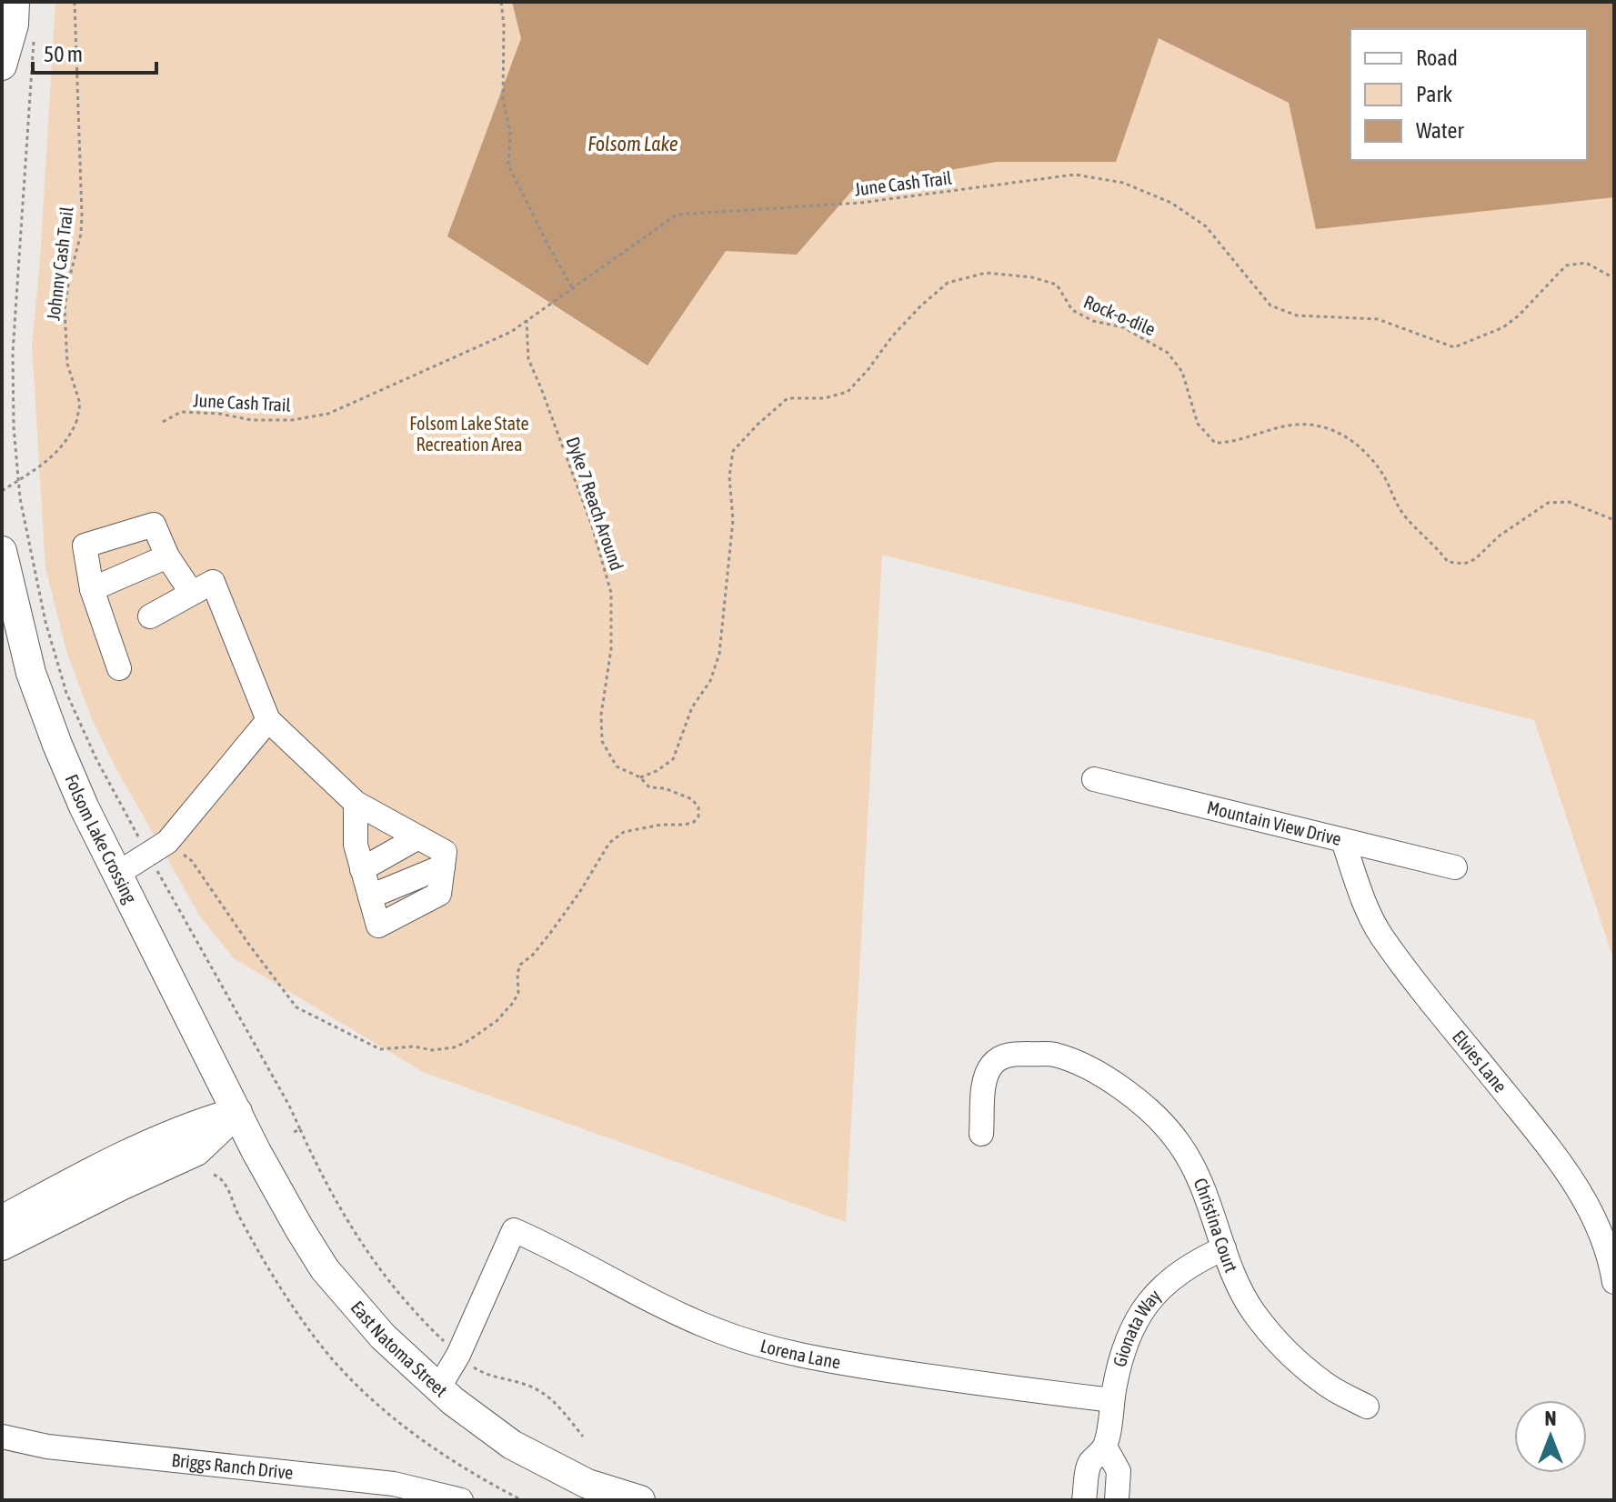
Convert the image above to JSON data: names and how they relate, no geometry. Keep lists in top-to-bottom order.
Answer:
{
  "streets": {
    "main road": ["Folsom Lake Crossing", "East Natoma Street"],
    "street": [
      "Mountain View Drive",
      "Elvies Lane",
      "Christina Court",
      "Gionata Way",
      "Lorena Lane",
      "Briggs Ranch Drive"
    ],
    "path": [
      "June Cash Trail",
      "Johnny Cash Trail",
      "Rock-o-dile",
      "Dyke 7 Reach Around"
    ]
  },
  "crossings": [
    ["June Cash Trail", "Dyke 7 Reach Around"],
    ["Rock-o-dile", "Dyke 7 Reach Around"],
    ["Mountain View Drive", "Elvies Lane"],
    ["Folsom Lake Crossing", "East Natoma Street"],
    ["Christina Court", "Gionata Way"],
    ["Gionata Way", "Lorena Lane"]
  ],
  "water": ["Folsom Lake"],
  "parks": ["Folsom Lake State Recreation Area"],
  "legend": ["Road", "Park", "Water"],
  "scale_bar": "50 m",
  "north": "top"
}
